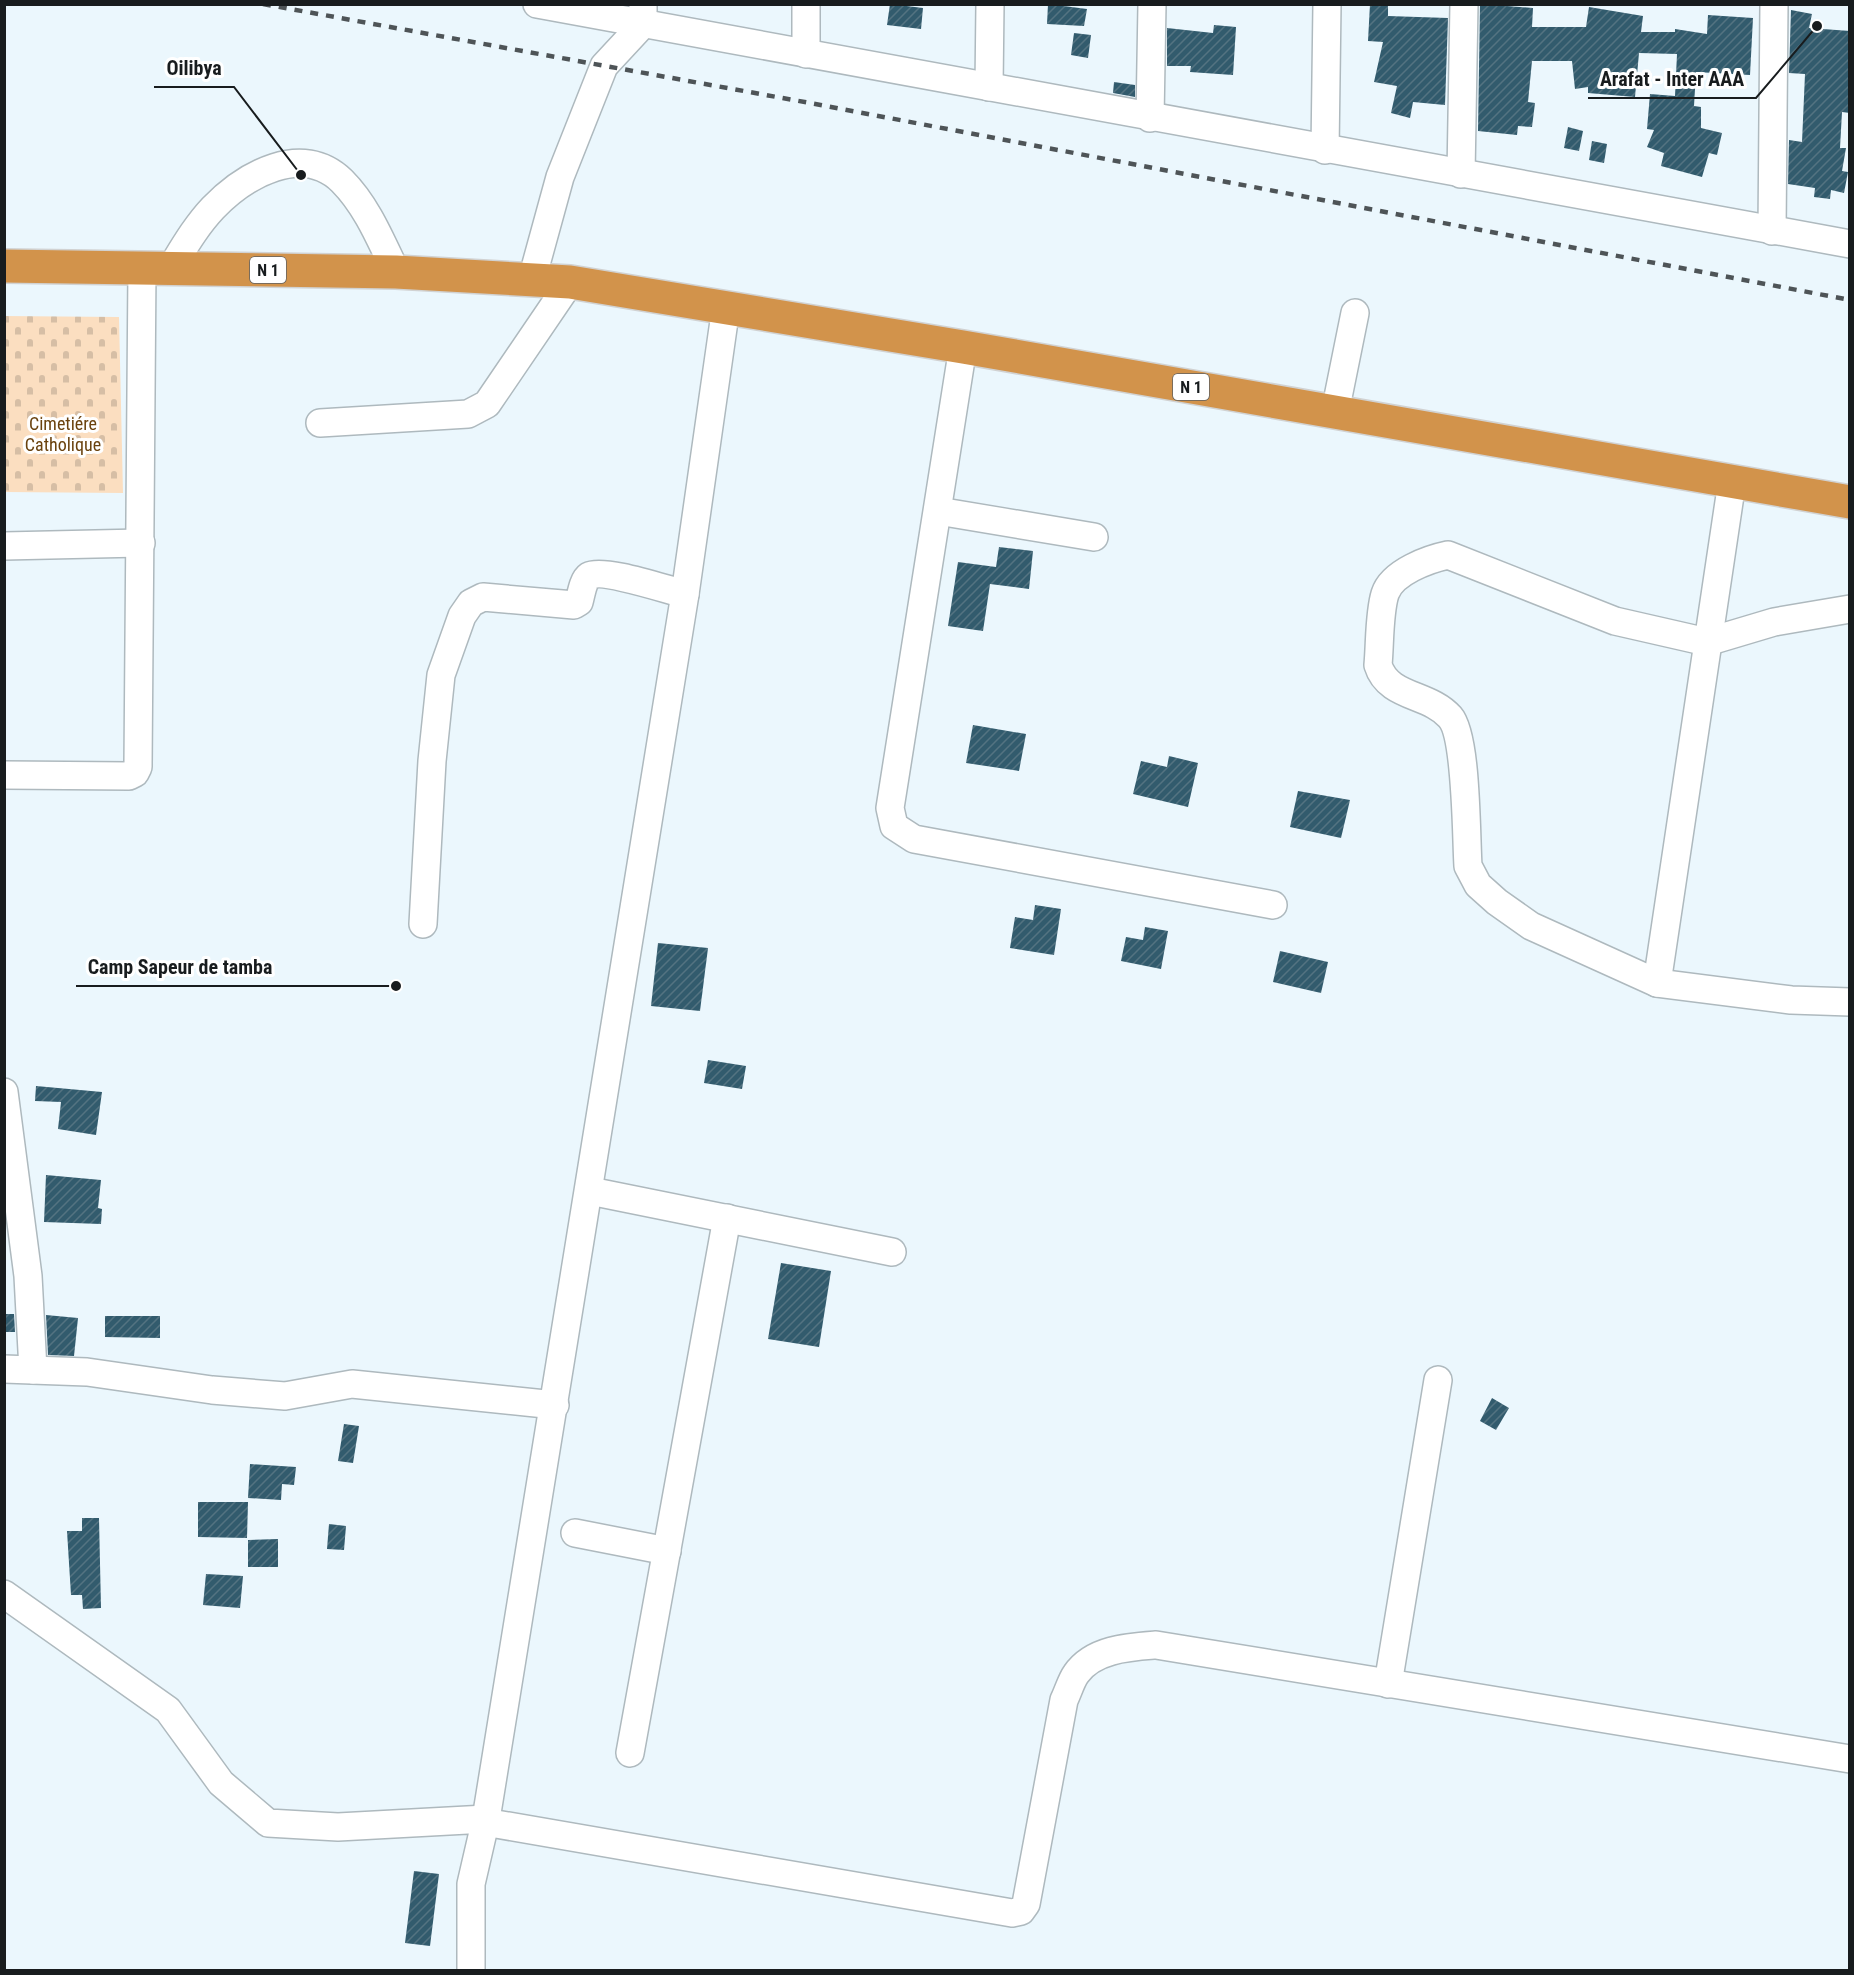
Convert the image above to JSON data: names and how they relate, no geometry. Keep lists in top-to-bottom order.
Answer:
{
  "streets": {
    "highway": ["N 1"]
  },
  "parks": ["Cimetiére Catholique"],
  "places": ["Arafat - Inter AAA", "Oilibya", "Camp Sapeur de tamba"]
}
